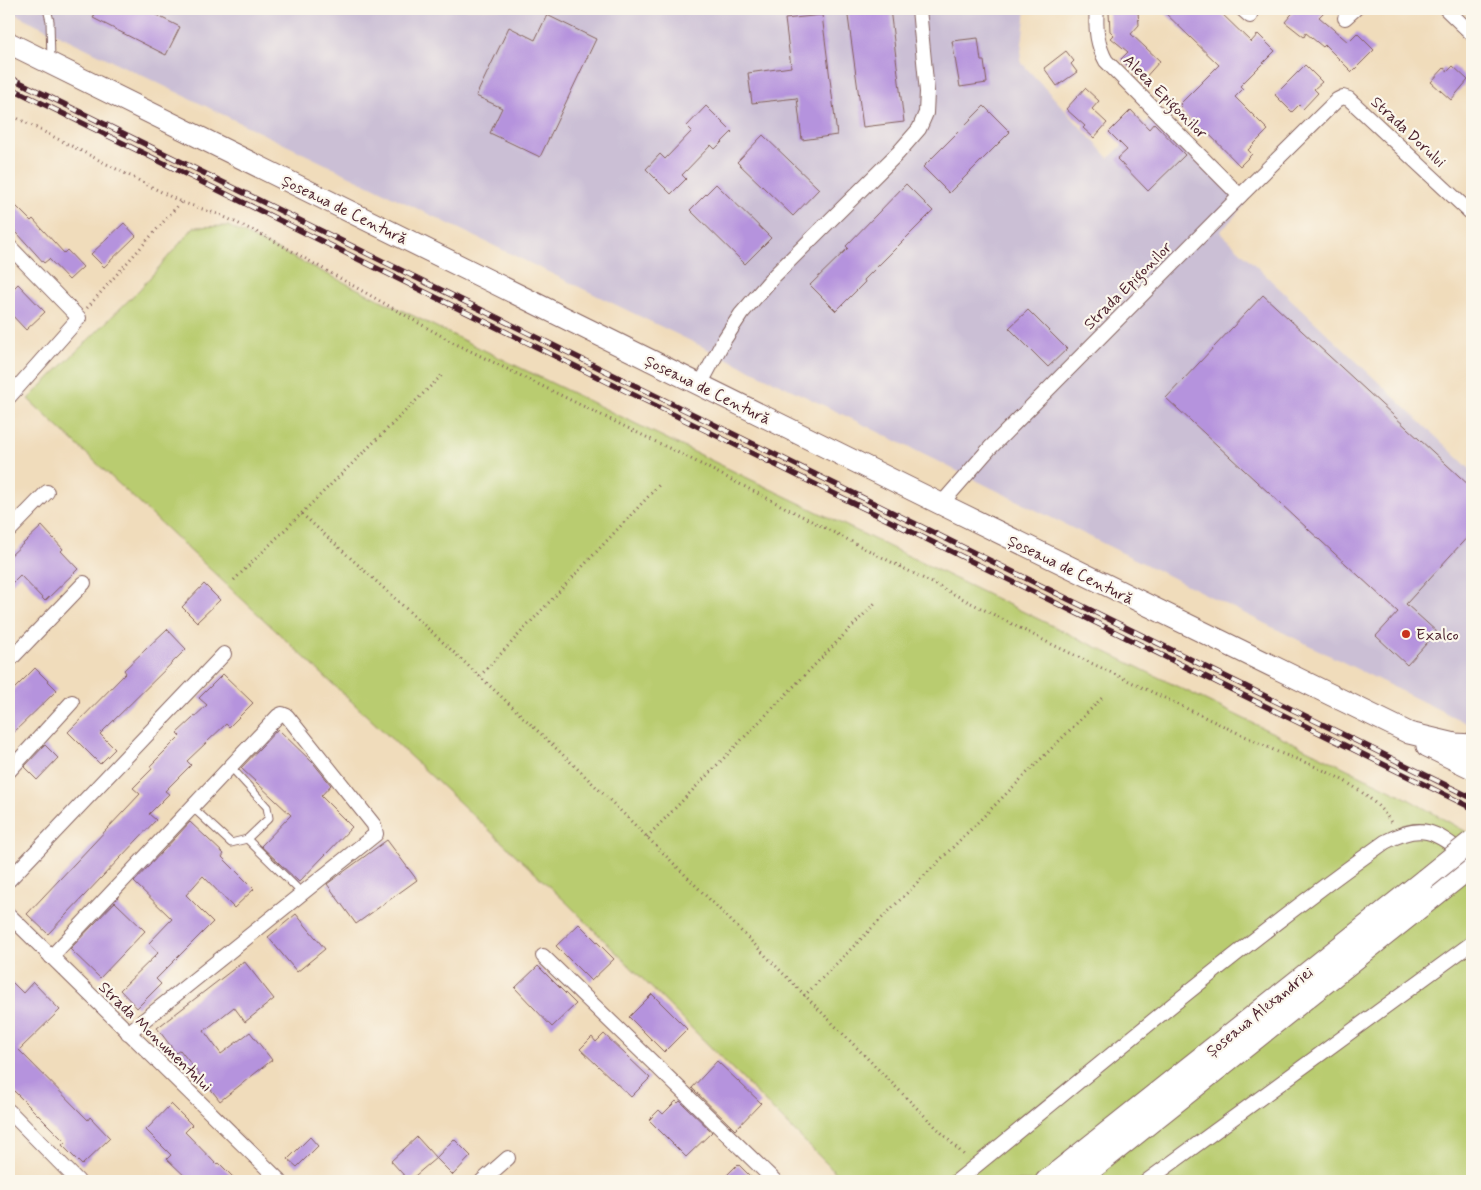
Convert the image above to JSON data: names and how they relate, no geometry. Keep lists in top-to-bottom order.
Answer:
{
  "streets": {
    "main road": ["Șoseaua de Centură", "Șoseaua Alexandriei"],
    "street": [
      "Aleea Epigonilor",
      "Strada Dorului",
      "Strada Epigonilor",
      "Strada Monumentului"
    ]
  },
  "crossings": [
    ["Aleea Epigonilor", "Strada Epigonilor"],
    ["Strada Dorului", "Strada Epigonilor"],
    ["Șoseaua de Centură", "Strada Epigonilor"]
  ],
  "places": ["Exalco"]
}
